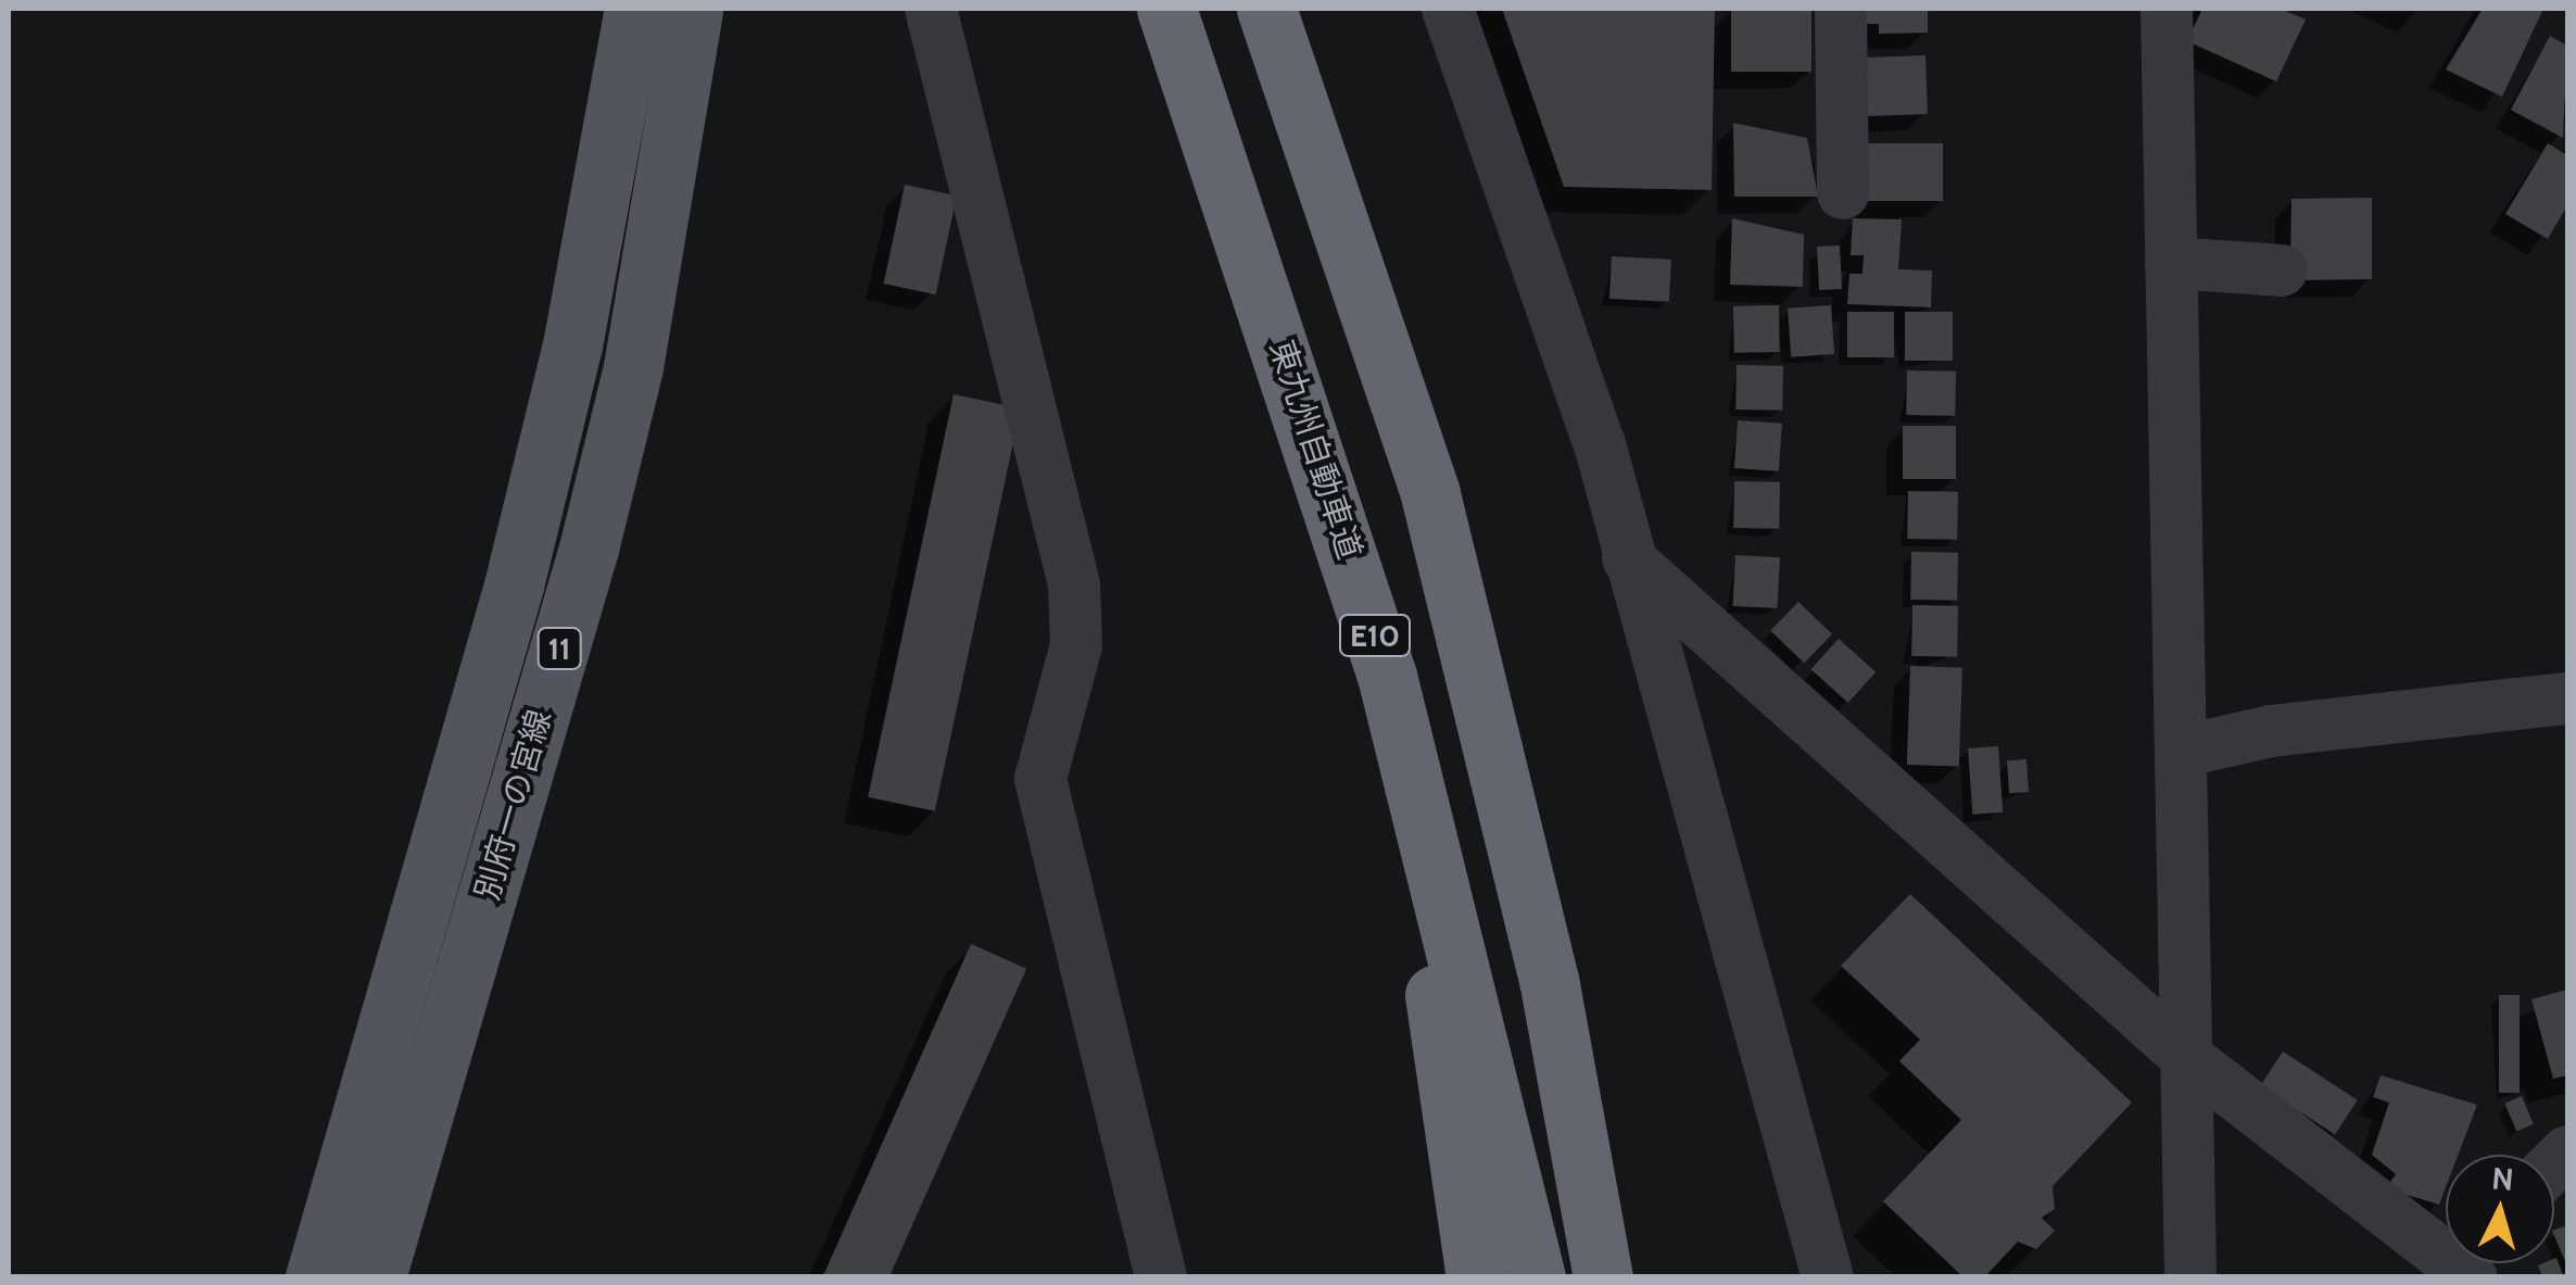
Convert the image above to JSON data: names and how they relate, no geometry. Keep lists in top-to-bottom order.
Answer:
{
  "streets": {
    "highway": ["東九州自動車道", "E10"],
    "main road": ["11", "別府一の宮線"]
  },
  "north": "top"
}
